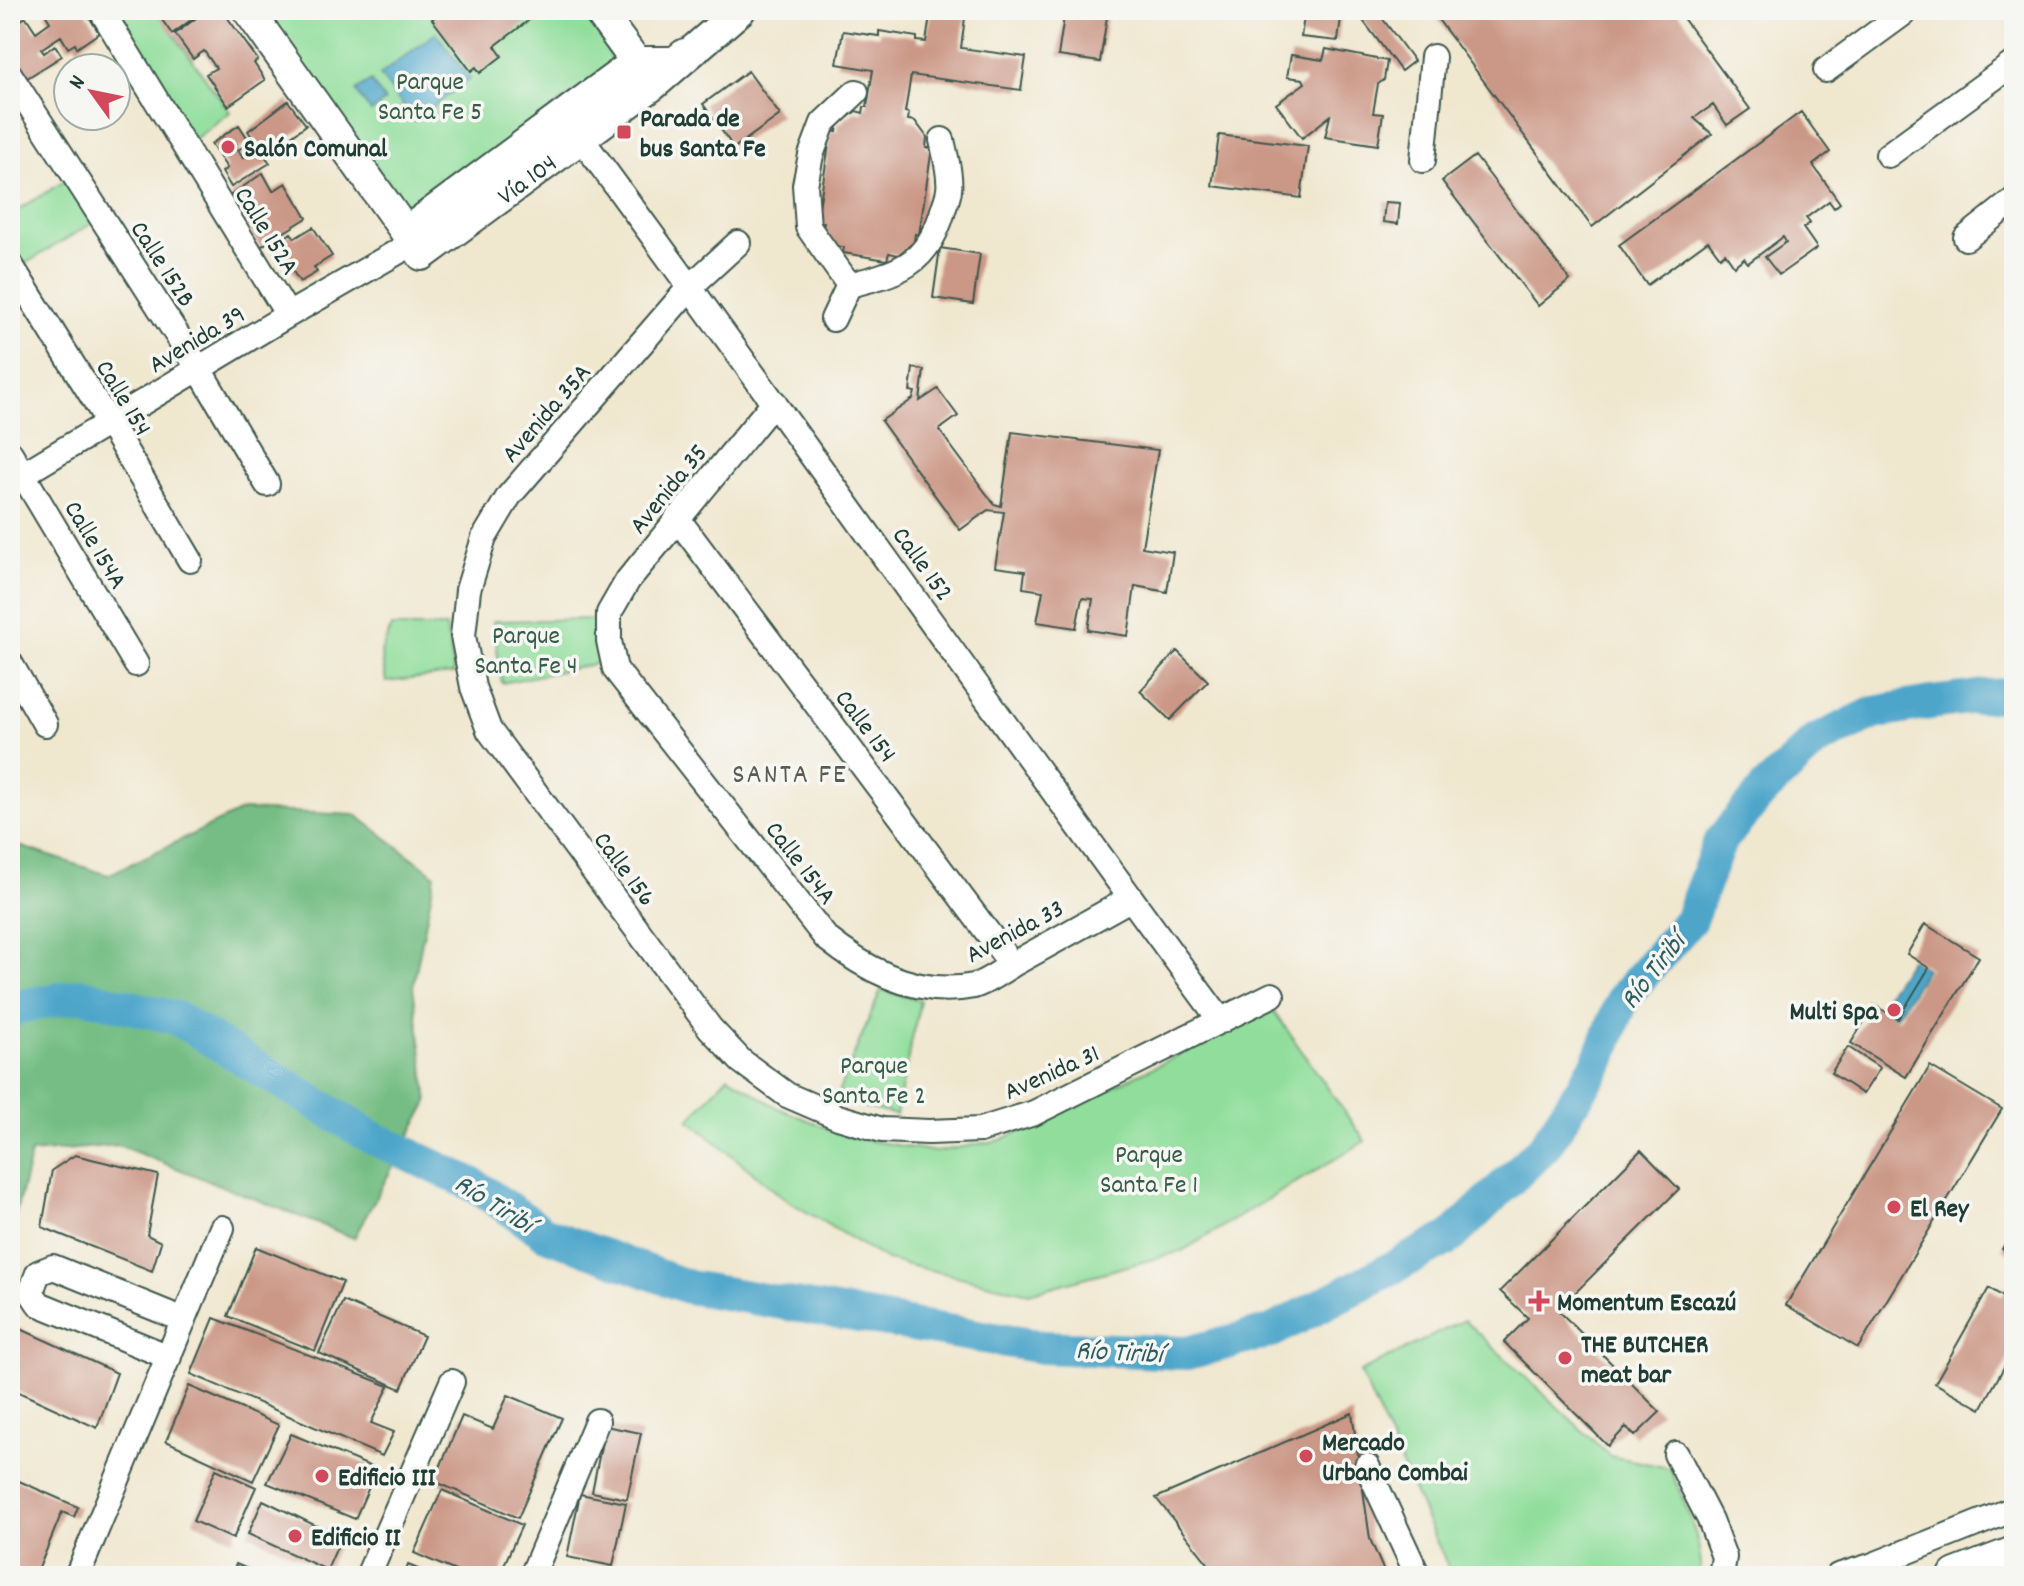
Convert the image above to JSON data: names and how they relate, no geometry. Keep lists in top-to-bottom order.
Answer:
{
  "streets": {
    "main road": ["Vía 104"],
    "street": [
      "Calle 152A",
      "Calle 152B",
      "Avenida 39",
      "Calle 154",
      "Avenida 35A",
      "Avenida 35",
      "Calle 154A",
      "Calle 152",
      "Calle 156",
      "Avenida 33",
      "Avenida 31"
    ]
  },
  "crossings": [
    ["Vía 104", "Avenida 39"],
    ["Vía 104", "Calle 152"],
    ["Calle 152A", "Avenida 39"],
    ["Calle 152B", "Avenida 39"],
    ["Avenida 39", "Calle 154"],
    ["Avenida 39", "Calle 154A"],
    ["Calle 154", "Avenida 35"],
    ["Calle 154", "Avenida 33"],
    ["Avenida 35A", "Calle 152"],
    ["Avenida 35A", "Calle 156"],
    ["Avenida 35", "Calle 154A"],
    ["Avenida 35", "Calle 152"],
    ["Calle 154A", "Avenida 33"],
    ["Calle 152", "Avenida 33"],
    ["Calle 152", "Avenida 31"],
    ["Calle 156", "Avenida 31"]
  ],
  "districts": ["SANTA FE"],
  "water": ["Río Tiribí"],
  "parks": [
    "Parque Santa Fe 5",
    "Parque Santa Fe 4",
    "Parque Santa Fe 2",
    "Parque Santa Fe 1"
  ],
  "places": {
    "transit": ["Parada de bus Santa Fe"],
    "other": [
      "Salón Comunal",
      "Multi Spa",
      "El Rey",
      "THE BUTCHER meat bar",
      "Mercado Urbano Combai",
      "Edificio III",
      "Edificio II"
    ],
    "health": ["Momentum Escazú"]
  },
  "north": "top left"
}
